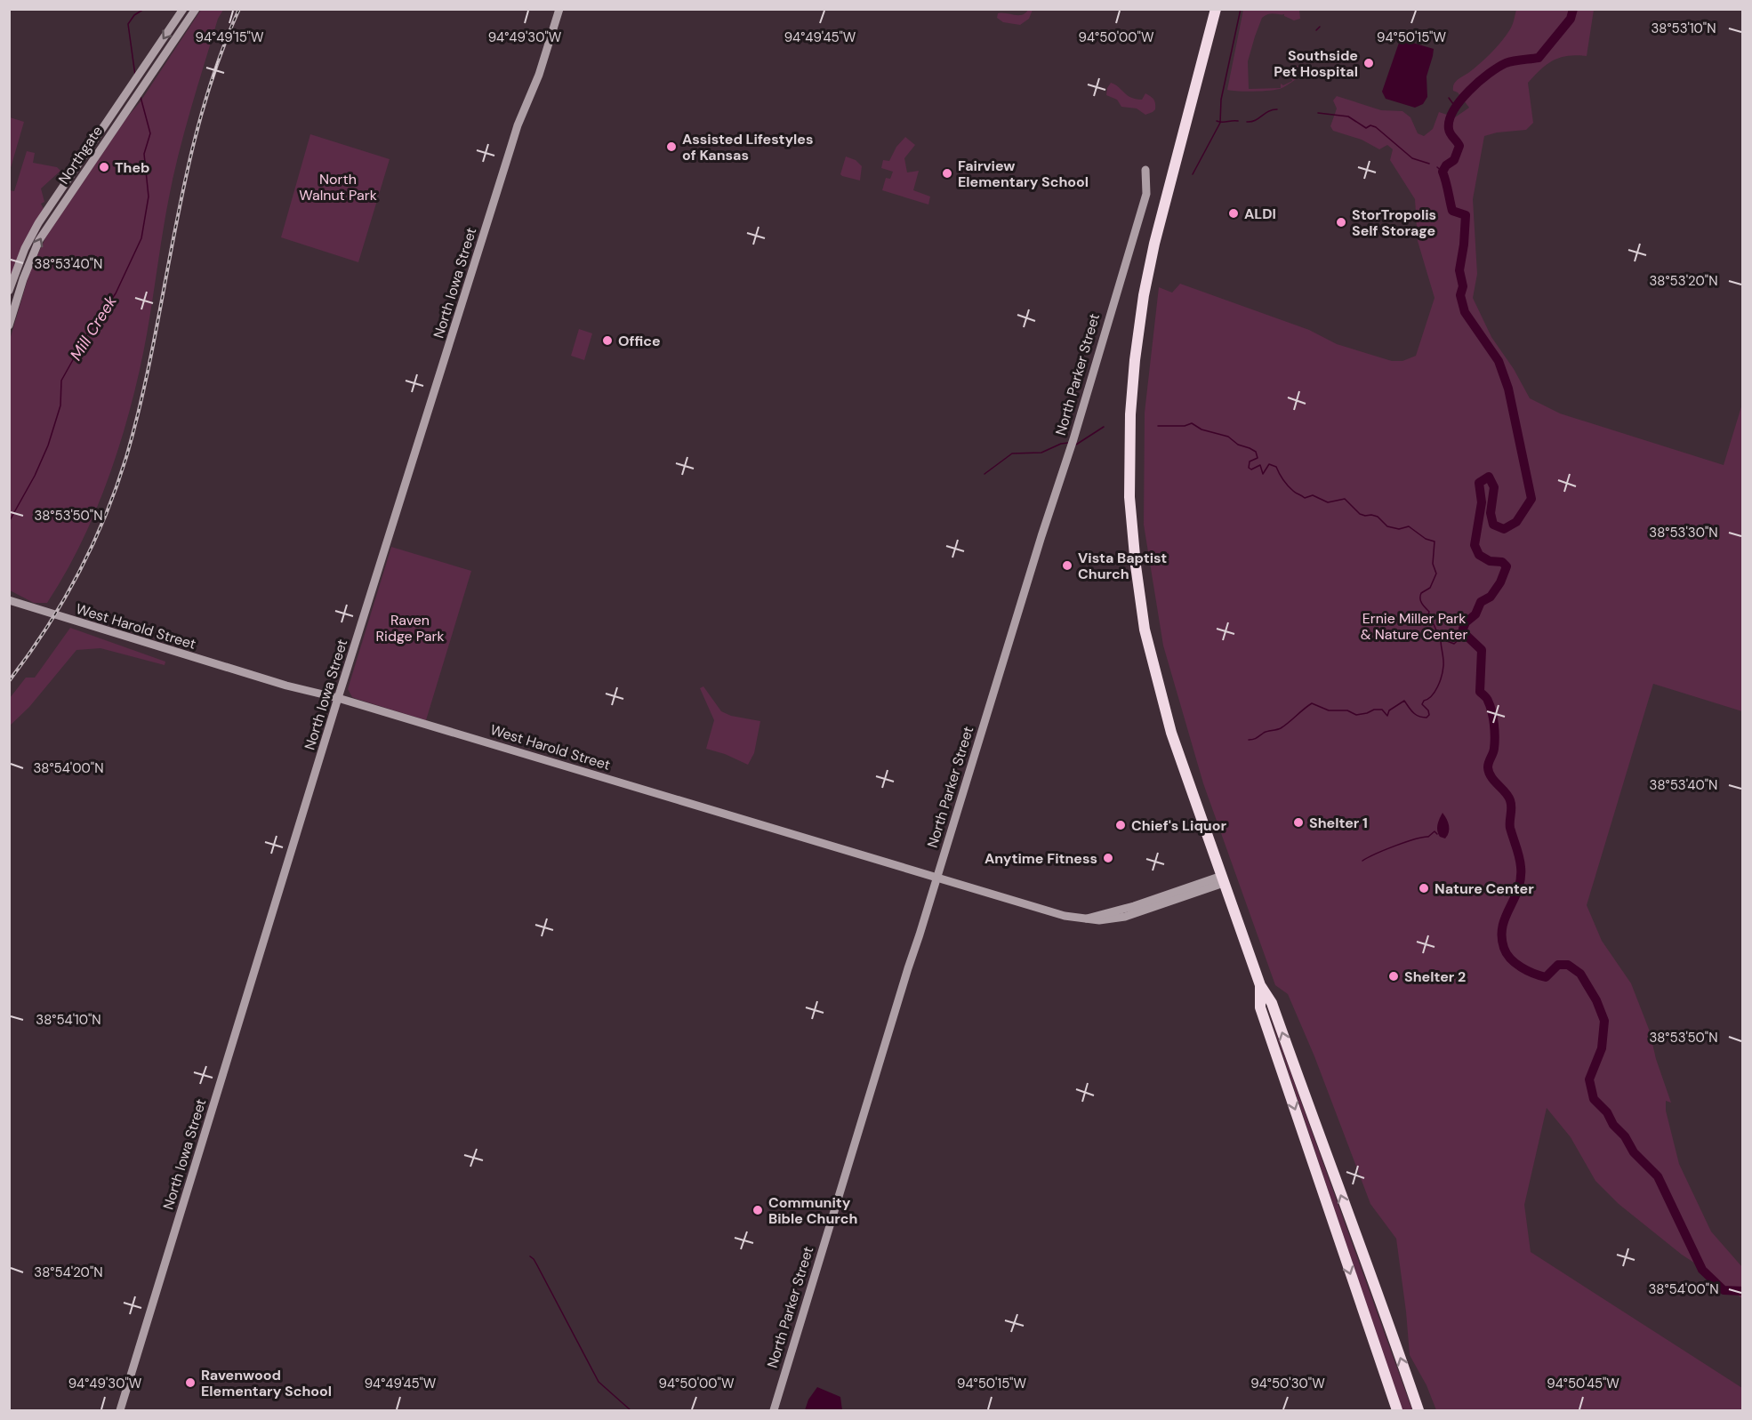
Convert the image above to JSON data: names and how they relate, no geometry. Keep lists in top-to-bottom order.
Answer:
{
  "streets": {
    "street": [
      "Northgate",
      "North Iowa Street",
      "North Parker Street",
      "West Harold Street"
    ]
  },
  "crossings": [
    ["North Iowa Street", "West Harold Street"],
    ["North Parker Street", "West Harold Street"]
  ],
  "water": ["Mill Creek"],
  "parks": ["North Walnut Park", "Ernie Miller Park & Nature Center", "Raven Ridge Park"],
  "places": [
    "Southside Pet Hospital",
    "Assisted Lifestyles of Kansas",
    "Theb",
    "Fairview Elementary School",
    "ALDI",
    "StorTropolis Self Storage",
    "Office",
    "Vista Baptist Church",
    "Shelter 1",
    "Chief's Liquor",
    "Anytime Fitness",
    "Nature Center",
    "Shelter 2",
    "Community Bible Church",
    "Ravenwood Elementary School"
  ],
  "coordinates": [
    "38°53'10\"N",
    "94°49'15\"W",
    "94°49'30\"W",
    "94°49'45\"W",
    "94°50'00\"W",
    "94°50'15\"W",
    "38°53'40\"N",
    "38°53'20\"N",
    "38°53'50\"N",
    "38°53'30\"N",
    "38°54'00\"N",
    "38°54'10\"N",
    "38°54'20\"N",
    "94°50'30\"W",
    "94°50'45\"W"
  ]
}
